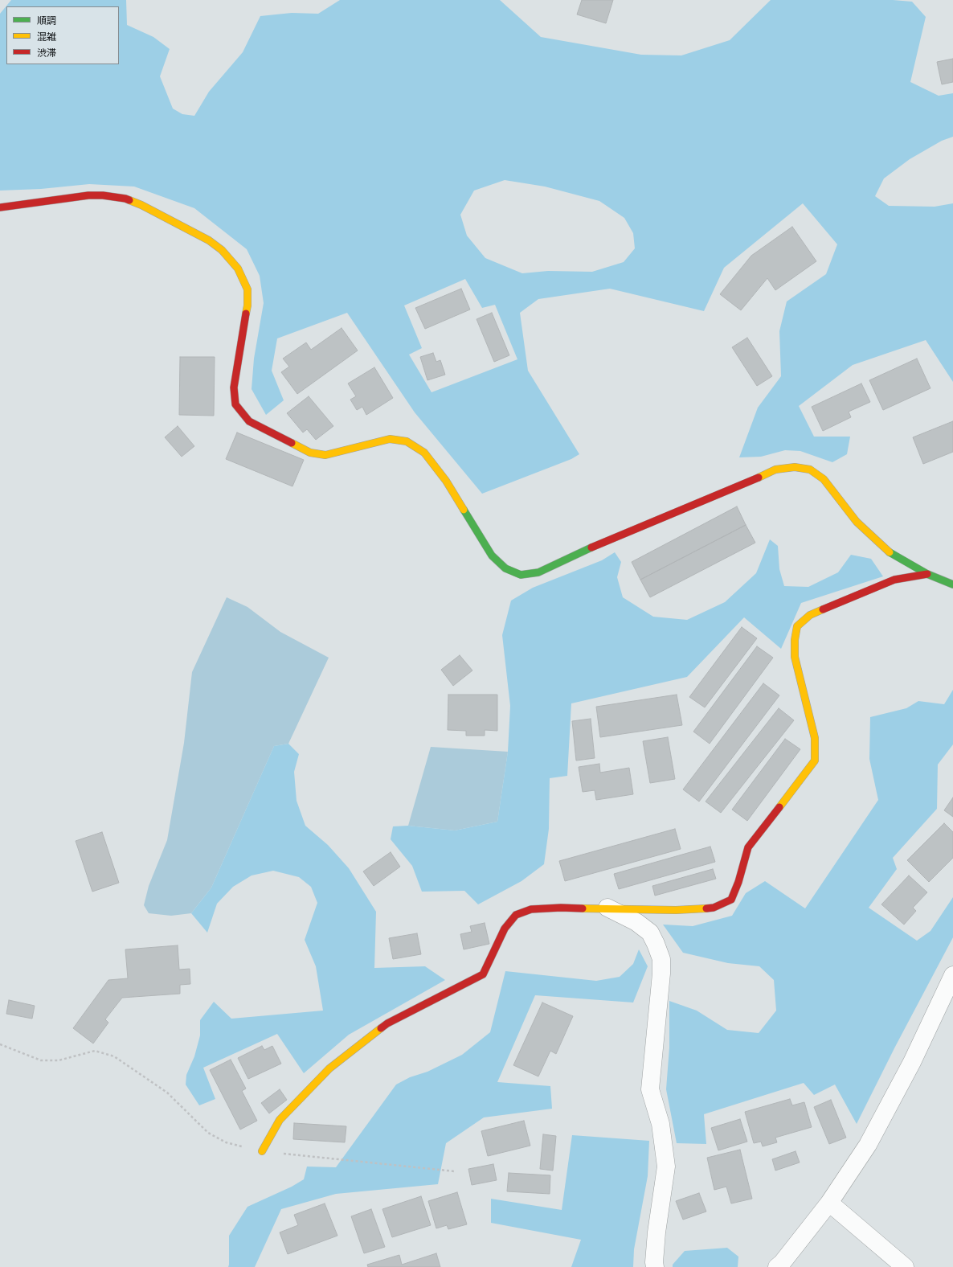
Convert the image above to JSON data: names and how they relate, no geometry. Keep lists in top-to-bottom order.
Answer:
{
  "legend": ["順調", "混雑", "渋滞"]
}
